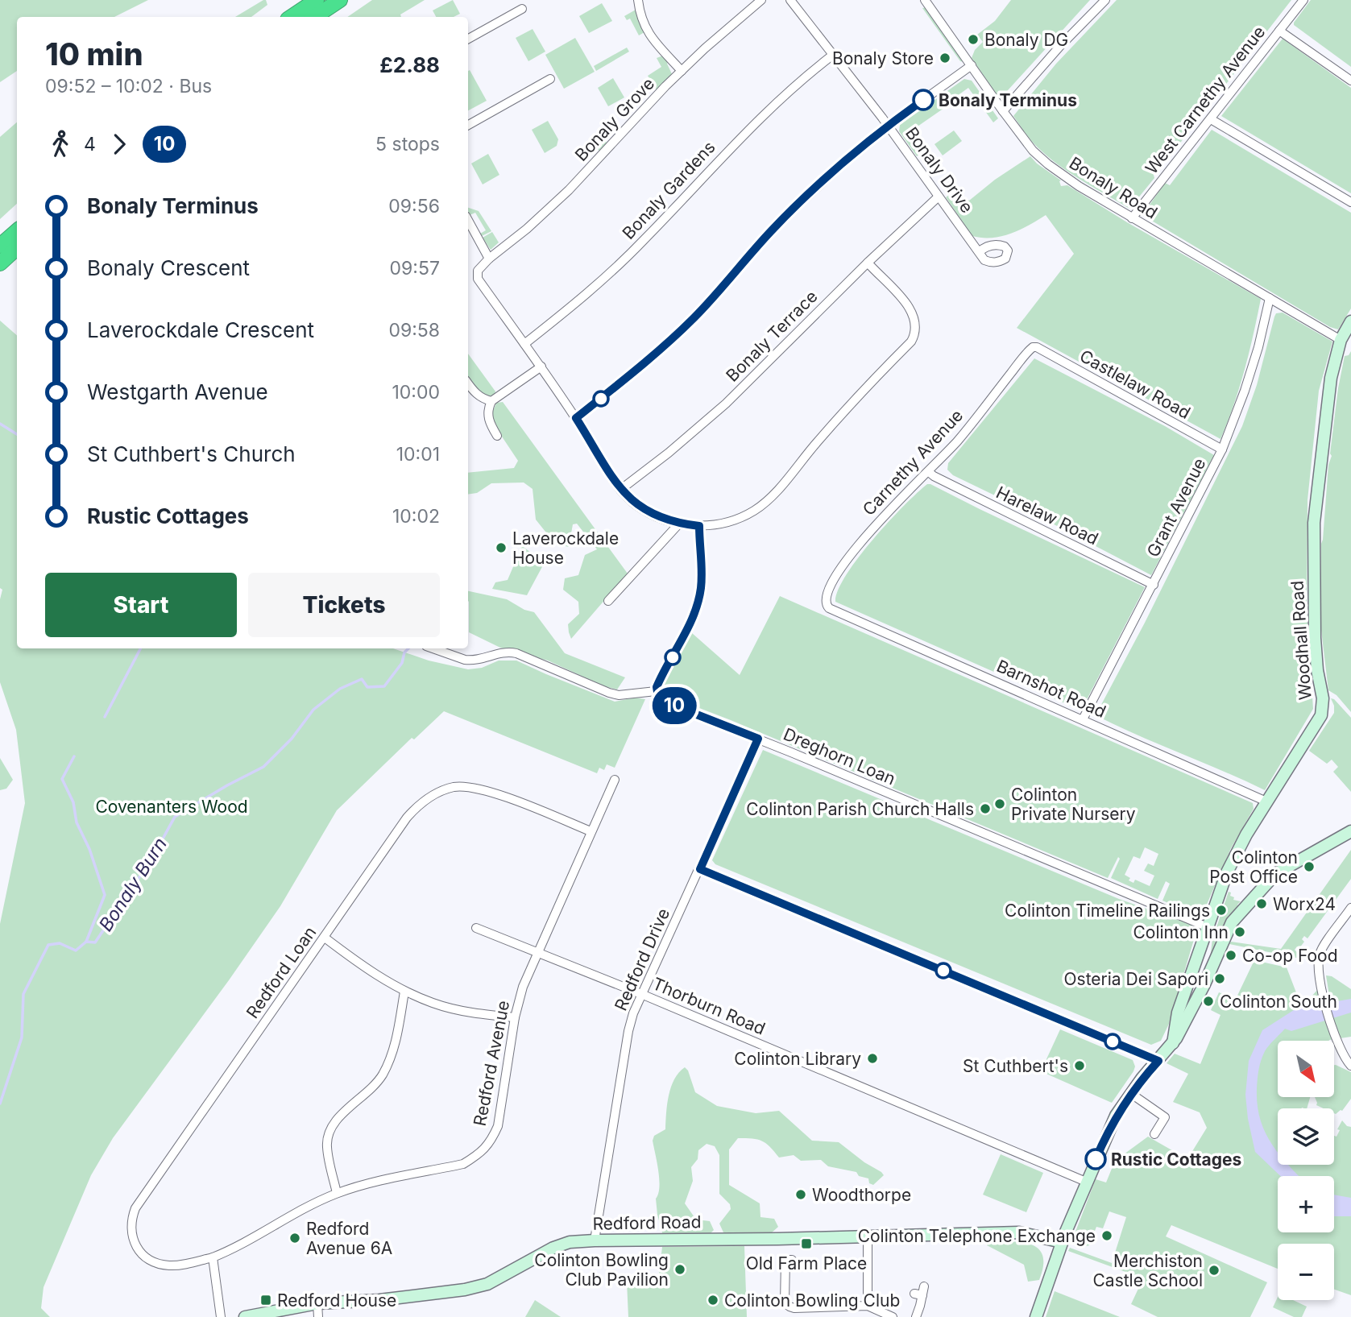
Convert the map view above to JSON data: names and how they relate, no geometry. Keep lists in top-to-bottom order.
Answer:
{
  "streets": {
    "main road": ["Woodhall Road", "Redford Road"],
    "street": [
      "West Carnethy Avenue",
      "Bonaly Grove",
      "Bonaly Drive",
      "Bonaly Road",
      "Bonaly Gardens",
      "Bonaly Terrace",
      "Castlelaw Road",
      "Carnethy Avenue",
      "Grant Avenue",
      "Harelaw Road",
      "Barnshot Road",
      "Dreghorn Loan",
      "Redford Drive",
      "Redford Loan",
      "Thorburn Road",
      "Redford Avenue"
    ]
  },
  "crossings": [
    ["West Carnethy Avenue", "Bonaly Road"],
    ["Bonaly Drive", "Bonaly Gardens"],
    ["Bonaly Drive", "Bonaly Terrace"],
    ["Bonaly Road", "Grant Avenue"],
    ["Bonaly Road", "Woodhall Road"],
    ["Castlelaw Road", "Carnethy Avenue"],
    ["Castlelaw Road", "Grant Avenue"],
    ["Carnethy Avenue", "Harelaw Road"],
    ["Carnethy Avenue", "Barnshot Road"],
    ["Grant Avenue", "Harelaw Road"],
    ["Grant Avenue", "Barnshot Road"],
    ["Woodhall Road", "Barnshot Road"],
    ["Woodhall Road", "Dreghorn Loan"],
    ["Dreghorn Loan", "Redford Drive"],
    ["Redford Drive", "Thorburn Road"],
    ["Redford Drive", "Redford Road"],
    ["Redford Loan", "Redford Avenue"],
    ["Thorburn Road", "Redford Avenue"]
  ],
  "water": ["Bonaly Burn"],
  "parks": ["Covenanters Wood"],
  "places": {
    "other": [
      "Bonaly DG",
      "Bonaly Store",
      "Bonaly Terminus",
      "Laverockdale House",
      "Colinton Private Nursery",
      "Colinton Parish Church Halls",
      "Colinton Post Office",
      "Worx24",
      "Colinton Timeline Railings",
      "Colinton Inn",
      "Co-op Food",
      "Osteria Dei Sapori",
      "Colinton South",
      "Colinton Library",
      "St Cuthbert's",
      "Rustic Cottages",
      "Woodthorpe",
      "Colinton Telephone Exchange",
      "Redford Avenue 6A",
      "Colinton Bowling Club Pavilion",
      "Merchiston Castle School",
      "Colinton Bowling Club"
    ],
    "transit": ["Old Farm Place", "Redford House"]
  },
  "lines": ["bus line 10"],
  "north": "bottom right",
  "page": {
    "on_map": "10",
    "heading": ["10 min", "09:52 – 10:02 · Bus", "£2.88"],
    "legs": ["4", "10", "5 stops"],
    "list": [
      {
        "name": "Bonaly Terminus",
        "value": "09:56"
      },
      {
        "name": "Bonaly Crescent",
        "value": "09:57"
      },
      {
        "name": "Laverockdale Crescent",
        "value": "09:58"
      },
      {
        "name": "Westgarth Avenue",
        "value": "10:00"
      },
      {
        "name": "St Cuthbert's Church",
        "value": "10:01"
      },
      {
        "name": "Rustic Cottages",
        "value": "10:02"
      }
    ],
    "buttons": ["Start", "Tickets"],
    "map_buttons": ["+", "−"]
  }
}
